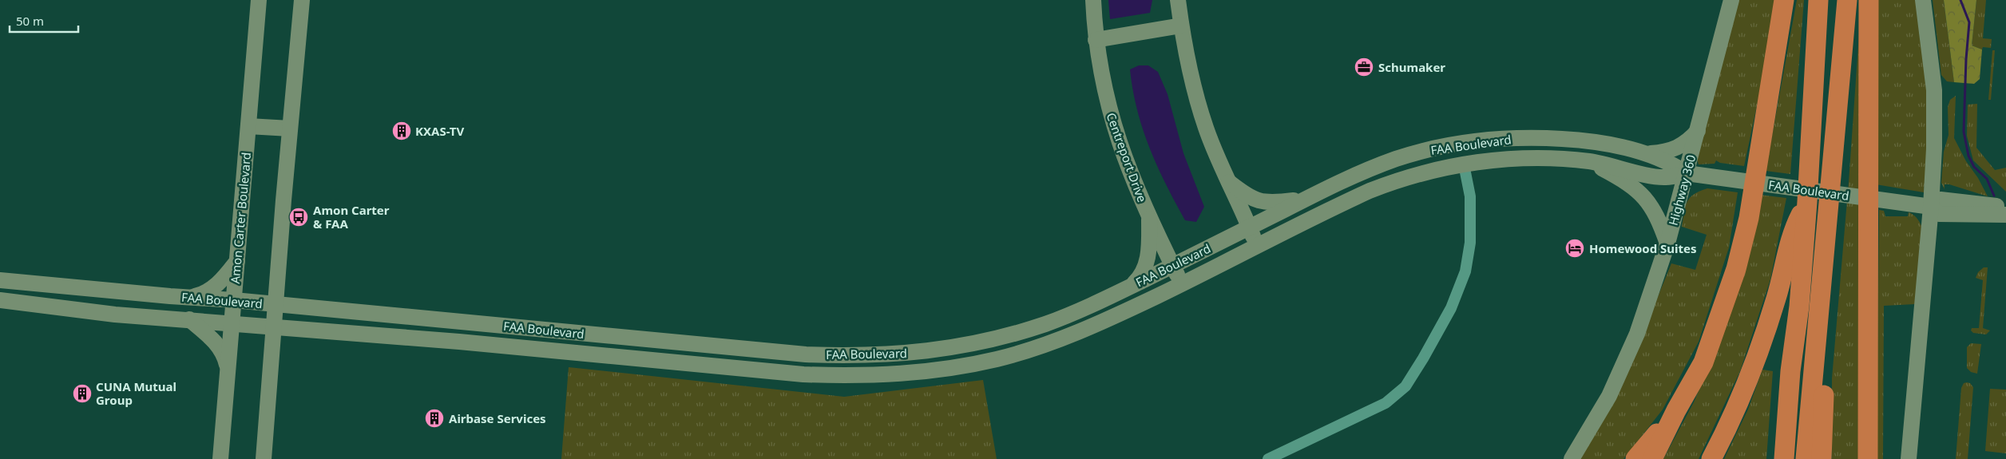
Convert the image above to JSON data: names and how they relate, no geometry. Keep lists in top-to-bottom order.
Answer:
{
  "streets": {
    "street": [
      "FAA Boulevard",
      "Centreport Drive",
      "Highway 360",
      "Amon Carter Boulevard"
    ]
  },
  "crossings": [
    ["FAA Boulevard", "Centreport Drive"],
    ["FAA Boulevard", "Highway 360"],
    ["FAA Boulevard", "Amon Carter Boulevard"]
  ],
  "places": {
    "office": ["Schumaker"],
    "building": ["KXAS-TV", "CUNA Mutual Group", "Airbase Services"],
    "bus stop": ["Amon Carter & FAA"],
    "hotel": ["Homewood Suites"]
  },
  "scale_bar": "50 m"
}
